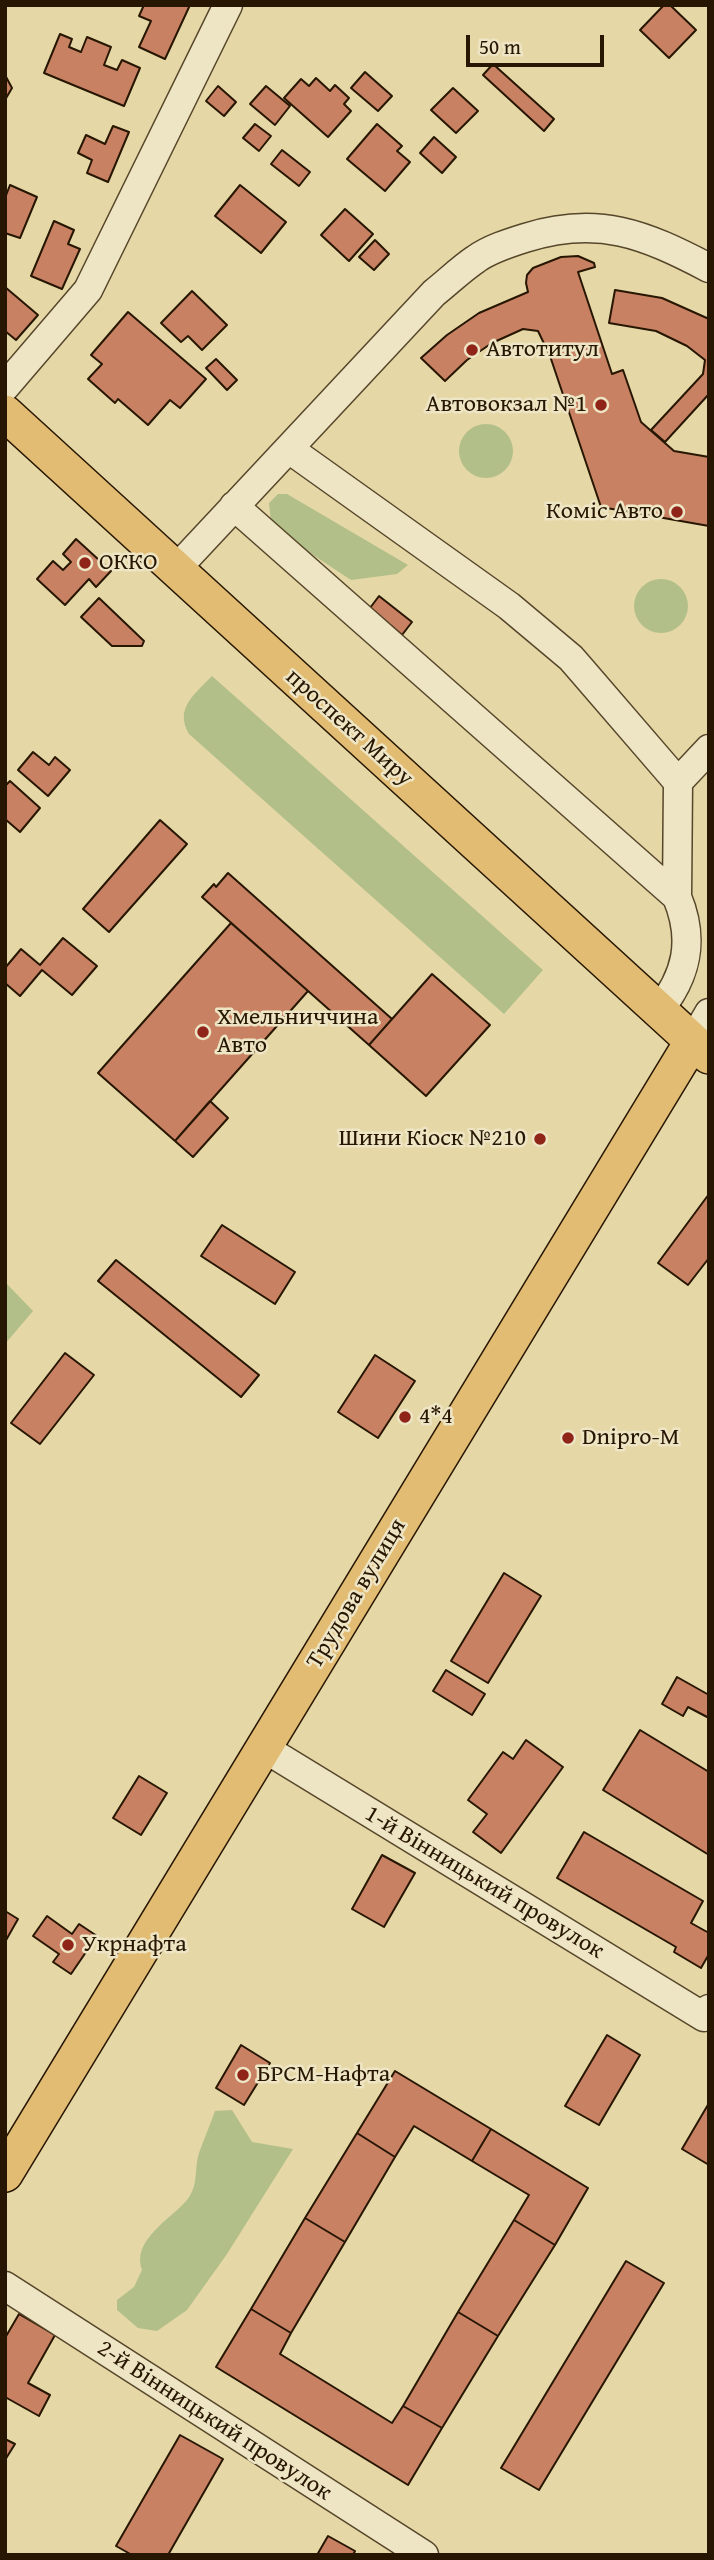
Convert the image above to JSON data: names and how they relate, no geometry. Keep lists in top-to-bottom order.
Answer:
{
  "streets": {
    "main road": ["проспект Миру", "Трудова вулиця"],
    "street": ["1-й Вінницький провулок", "2-й Вінницький провулок"]
  },
  "crossings": [
    ["проспект Миру", "Трудова вулиця"],
    ["Трудова вулиця", "1-й Вінницький провулок"]
  ],
  "places": [
    "Автотитул",
    "Автовокзал №1",
    "Коміс Авто",
    "ОККО",
    "Хмельниччина Авто",
    "Шини Кіоск №210",
    "4*4",
    "Dnipro-M",
    "Укрнафта",
    "БРСМ-Нафта"
  ],
  "scale_bar": "50 m"
}
